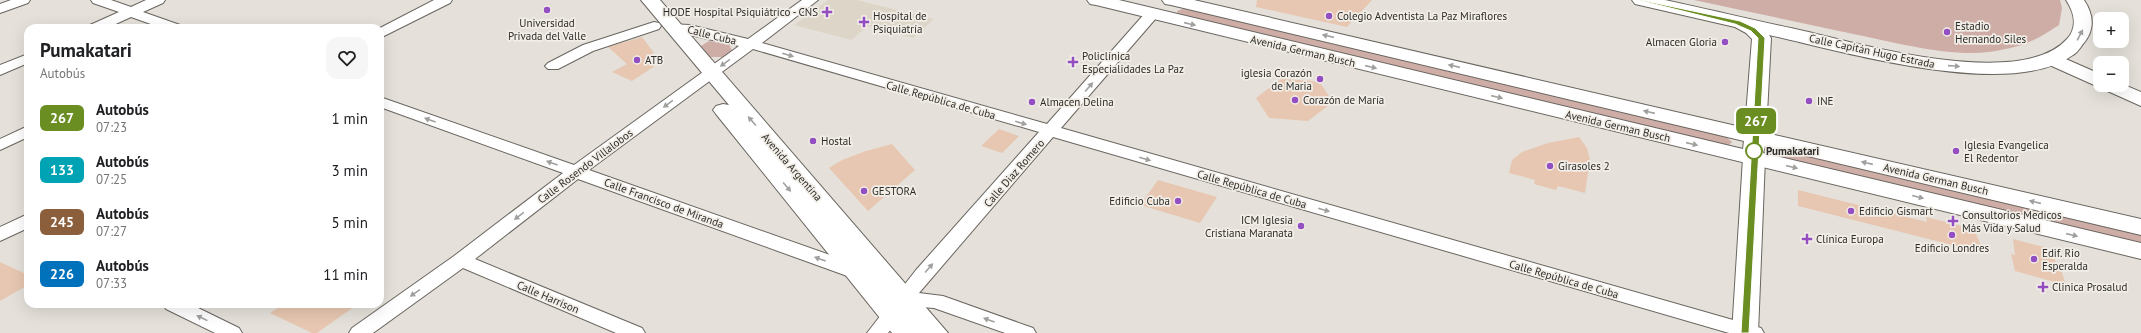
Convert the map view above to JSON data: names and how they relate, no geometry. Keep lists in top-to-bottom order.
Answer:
{
  "streets": {
    "main road": ["Avenida German Busch", "Calle Capitán Hugo Estrada", "Avenida Argentina"],
    "street": [
      "Calle Cuba",
      "Calle República de Cuba",
      "Calle Rosendo Villalobos",
      "Calle Diaz Romero",
      "Calle Francisco de Miranda",
      "Calle Harrison"
    ]
  },
  "crossings": [
    ["Calle Cuba", "Calle República de Cuba"],
    ["Calle Cuba", "Calle Rosendo Villalobos"],
    ["Calle Cuba", "Avenida Argentina"],
    ["Avenida German Busch", "Calle Diaz Romero"],
    ["Calle República de Cuba", "Calle Rosendo Villalobos"],
    ["Calle República de Cuba", "Calle Diaz Romero"],
    ["Calle Rosendo Villalobos", "Avenida Argentina"],
    ["Calle Rosendo Villalobos", "Calle Francisco de Miranda"],
    ["Calle Rosendo Villalobos", "Calle Harrison"],
    ["Avenida Argentina", "Calle Diaz Romero"],
    ["Avenida Argentina", "Calle Francisco de Miranda"]
  ],
  "one_way": [
    "Calle Capitán Hugo Estrada",
    "Calle República de Cuba",
    "Calle Rosendo Villalobos",
    "Calle Diaz Romero",
    "Calle Francisco de Miranda"
  ],
  "places": {
    "other": [
      "Universidad Privada del Valle",
      "Colegio Adventista La Paz Miraflores",
      "Estadio Hernando Siles",
      "Almacen Gloria",
      "ATB",
      "iglesia Corazón de Maria",
      "Corazón de María",
      "INE",
      "Almacen Delina",
      "Hostal",
      "Pumakatari",
      "Iglesia Evangelica El Redentor",
      "Girasoles 2",
      "GESTORA",
      "Edificio Cuba",
      "Edificio Gismart",
      "ICM Iglesia Cristiana Maranata",
      "Edificio Londres",
      "Edif. Rio Esperalda"
    ],
    "health": [
      "HODE Hospital Psiquiátrico - CNS",
      "Hospital de Psiquiatría",
      "Policlínica Especialidades La Paz",
      "Consultorios Medicos Más Vida y Salud",
      "Clínica Europa",
      "Clinica Prosalud"
    ]
  },
  "lines": ["bus line 267"],
  "page": {
    "on_map": "267",
    "map_buttons": ["+", "−"],
    "heading": ["Pumakatari", "Autobús"],
    "list": [
      {
        "mark": "267",
        "name": "Autobús",
        "note": "07:23",
        "value": "1 min"
      },
      {
        "mark": "133",
        "name": "Autobús",
        "note": "07:25",
        "value": "3 min"
      },
      {
        "mark": "245",
        "name": "Autobús",
        "note": "07:27",
        "value": "5 min"
      },
      {
        "mark": "226",
        "name": "Autobús",
        "note": "07:33",
        "value": "11 min"
      }
    ]
  }
}
